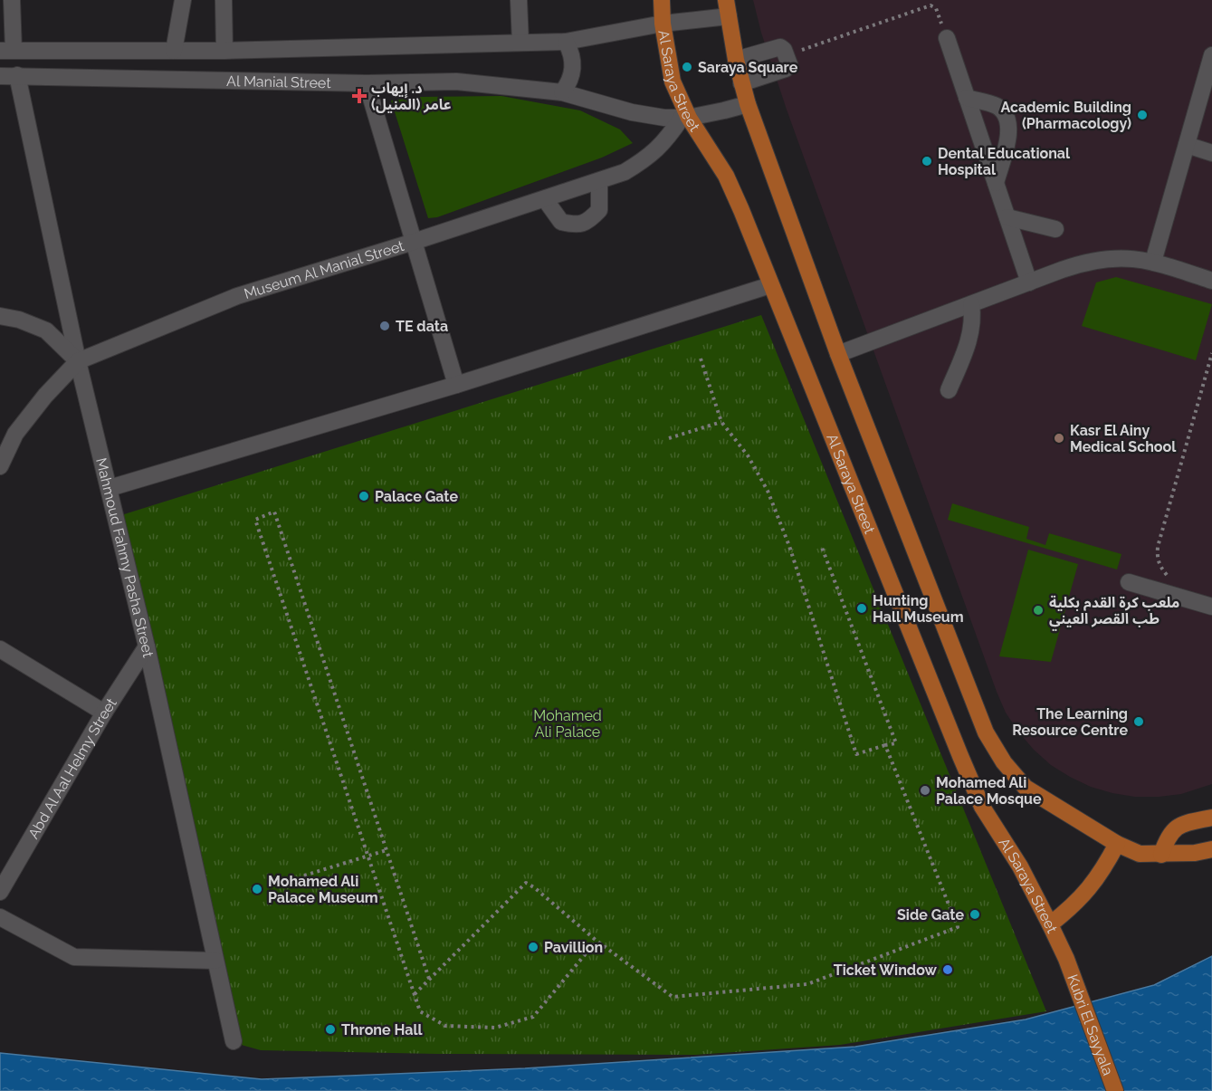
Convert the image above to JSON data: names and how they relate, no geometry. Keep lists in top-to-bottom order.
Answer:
{
  "streets": {
    "main road": ["Al Saraya Street", "Kubri El Sayyala"],
    "street": [
      "Al Manial Street",
      "Museum Al Manial Street",
      "Mahmoud Fahmy Pasha Street",
      "Abd Al Aal Helmy Street"
    ]
  },
  "crossings": [
    ["Al Saraya Street", "Al Manial Street"],
    ["Al Saraya Street", "Museum Al Manial Street"],
    ["Al Saraya Street", "Kubri El Sayyala"],
    ["Al Manial Street", "Museum Al Manial Street"],
    ["Al Manial Street", "Mahmoud Fahmy Pasha Street"],
    ["Museum Al Manial Street", "Mahmoud Fahmy Pasha Street"],
    ["Mahmoud Fahmy Pasha Street", "Abd Al Aal Helmy Street"]
  ],
  "parks": ["Mohamed Ali Palace"],
  "places": {
    "other": [
      "Saraya Square",
      "Academic Building (Pharmacology)",
      "Dental Educational Hospital",
      "TE data",
      "Kasr El Ainy Medical School",
      "Palace Gate",
      "Hunting Hall Museum",
      "ملعب كرة القدم بكلية طب القصر العيني",
      "The Learning Resource Centre",
      "Mohamed Ali Palace Mosque",
      "Mohamed Ali Palace Museum",
      "Side Gate",
      "Pavillion",
      "Ticket Window",
      "Throne Hall"
    ],
    "health": ["د. إيهاب عامر (المنيل)"]
  }
}
